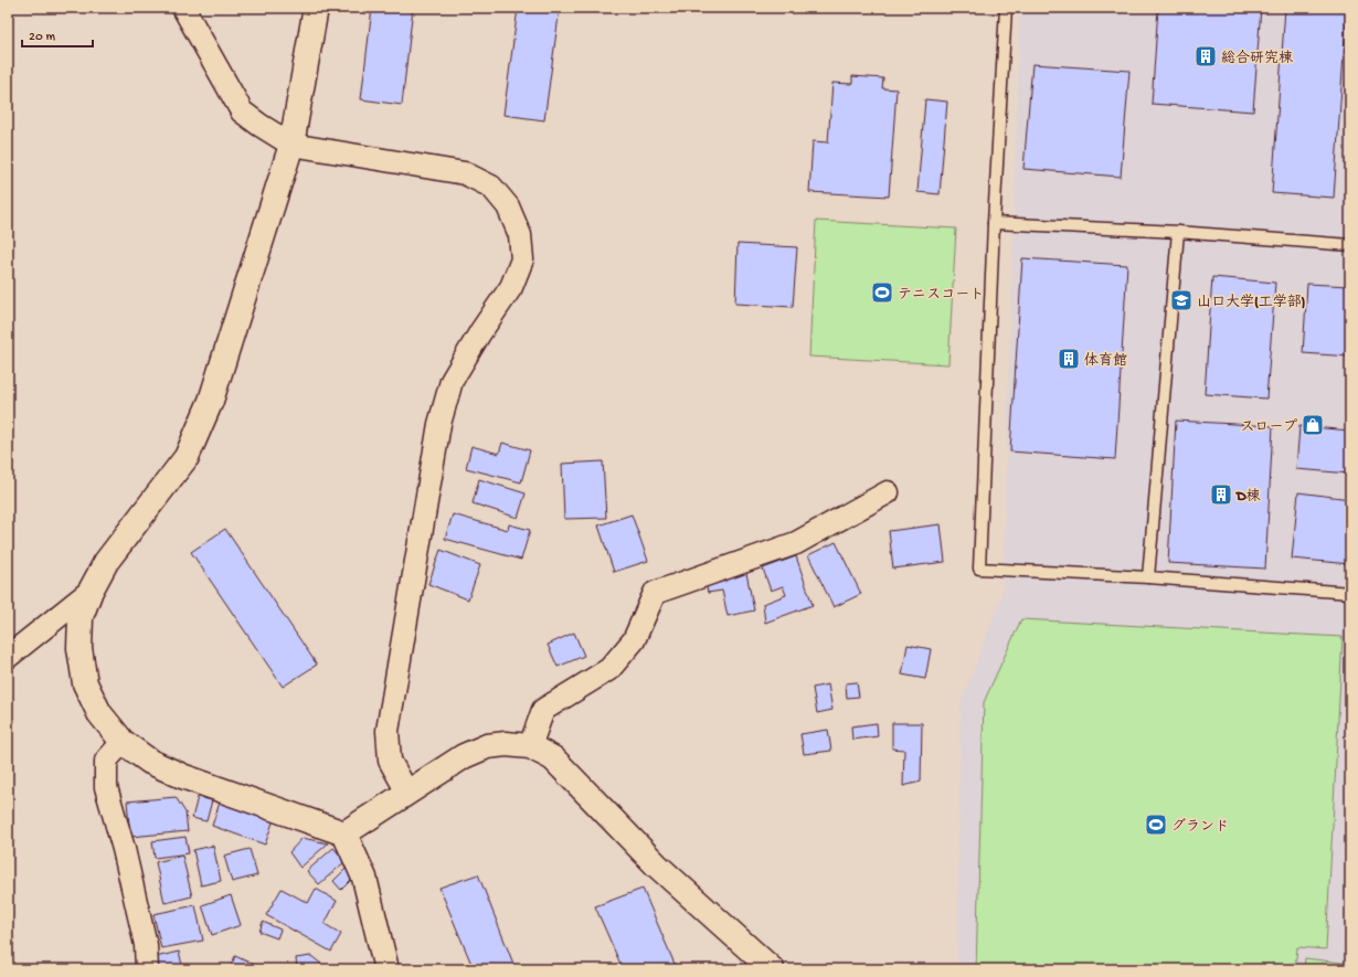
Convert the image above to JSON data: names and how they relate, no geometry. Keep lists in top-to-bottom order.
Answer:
{
  "places": {
    "building": ["総合研究棟", "体育館", "D棟"],
    "sports": ["テニスコート", "グランド"],
    "school or university": ["山口大学(工学部)"],
    "shop": ["スロープ"]
  },
  "scale_bar": "20 m"
}
